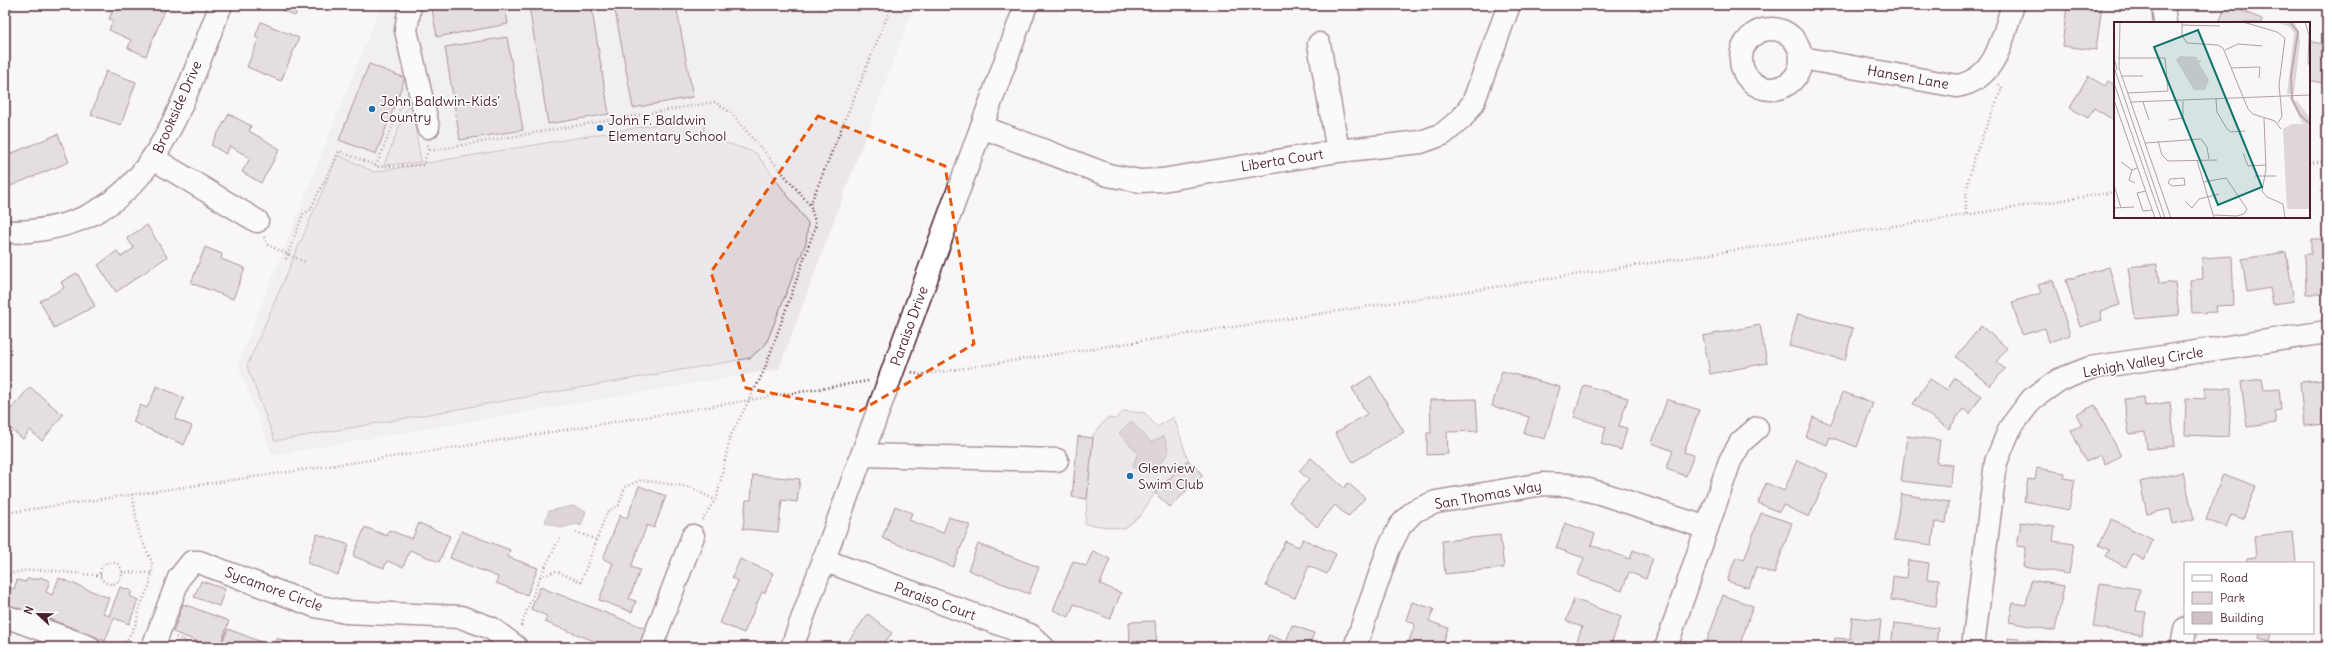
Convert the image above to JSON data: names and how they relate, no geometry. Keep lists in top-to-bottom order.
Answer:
{
  "streets": {
    "street": [
      "Hansen Lane",
      "Brookside Drive",
      "Liberta Court",
      "Paraiso Drive",
      "Lehigh Valley Circle",
      "San Thomas Way",
      "Sycamore Circle",
      "Paraiso Court"
    ]
  },
  "crossings": [
    ["Liberta Court", "Paraiso Drive"],
    ["Paraiso Drive", "Paraiso Court"]
  ],
  "places": ["John Baldwin-Kids' Country", "John F. Baldwin Elementary School", "Glenview Swim Club"],
  "legend": ["Road", "Park", "Building"],
  "north": "left"
}
